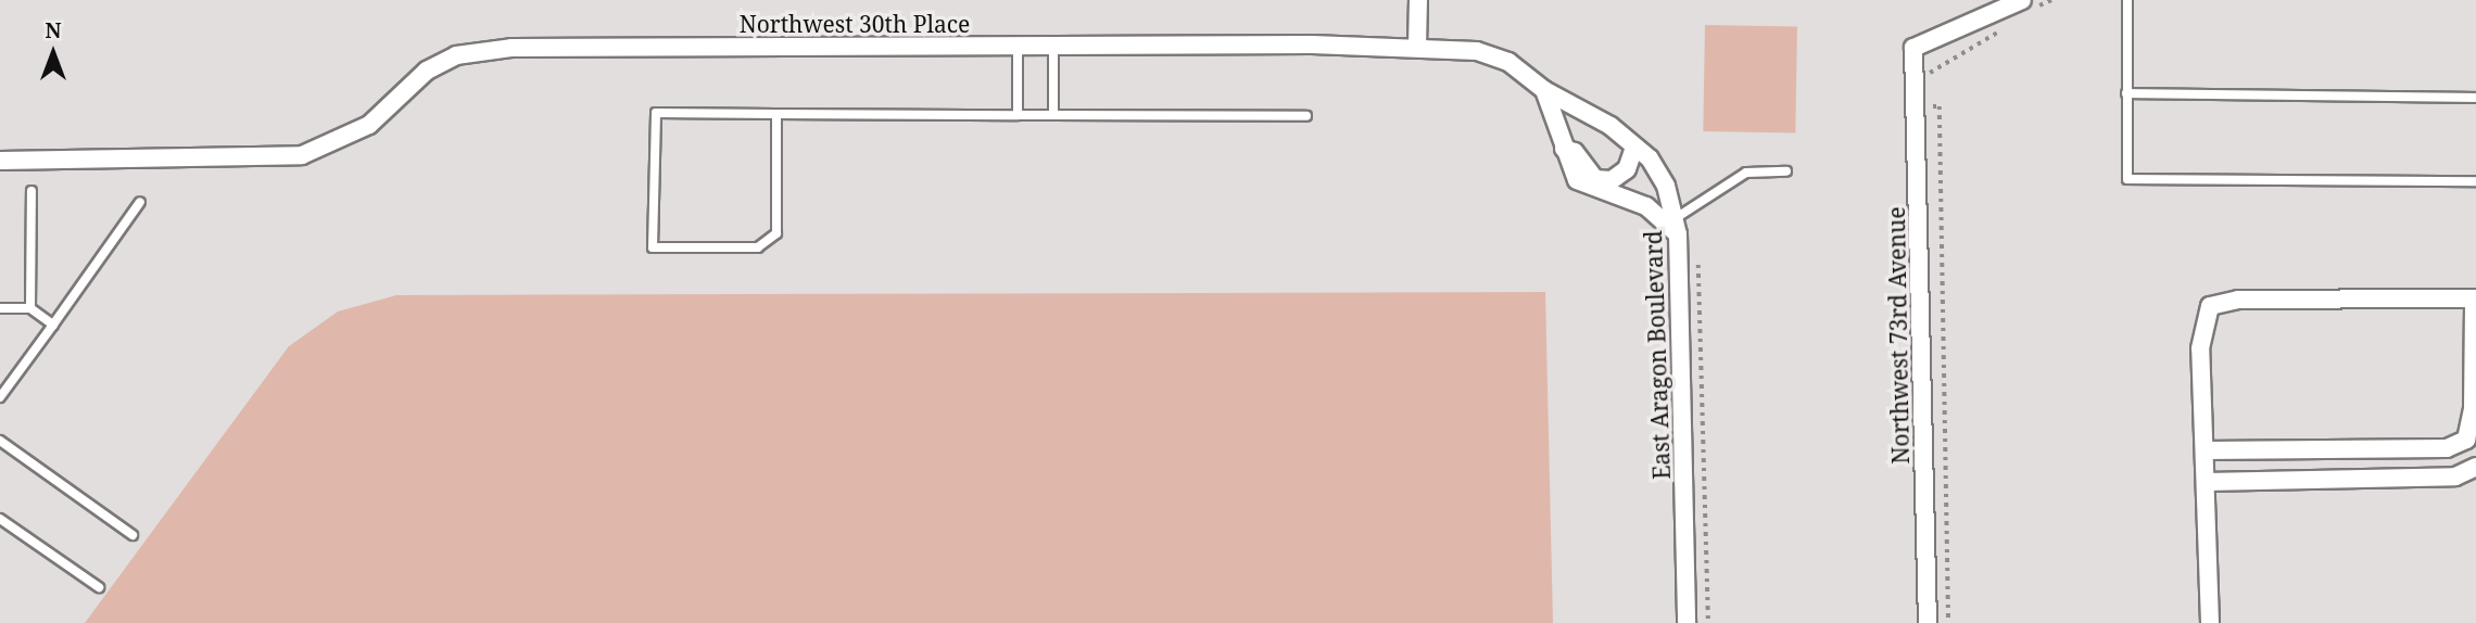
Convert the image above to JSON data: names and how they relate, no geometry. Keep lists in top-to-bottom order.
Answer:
{
  "streets": {
    "street": ["Northwest 30th Place", "Northwest 73rd Avenue", "East Aragon Boulevard"]
  },
  "crossings": [
    ["Northwest 30th Place", "East Aragon Boulevard"]
  ],
  "north": "top"
}
